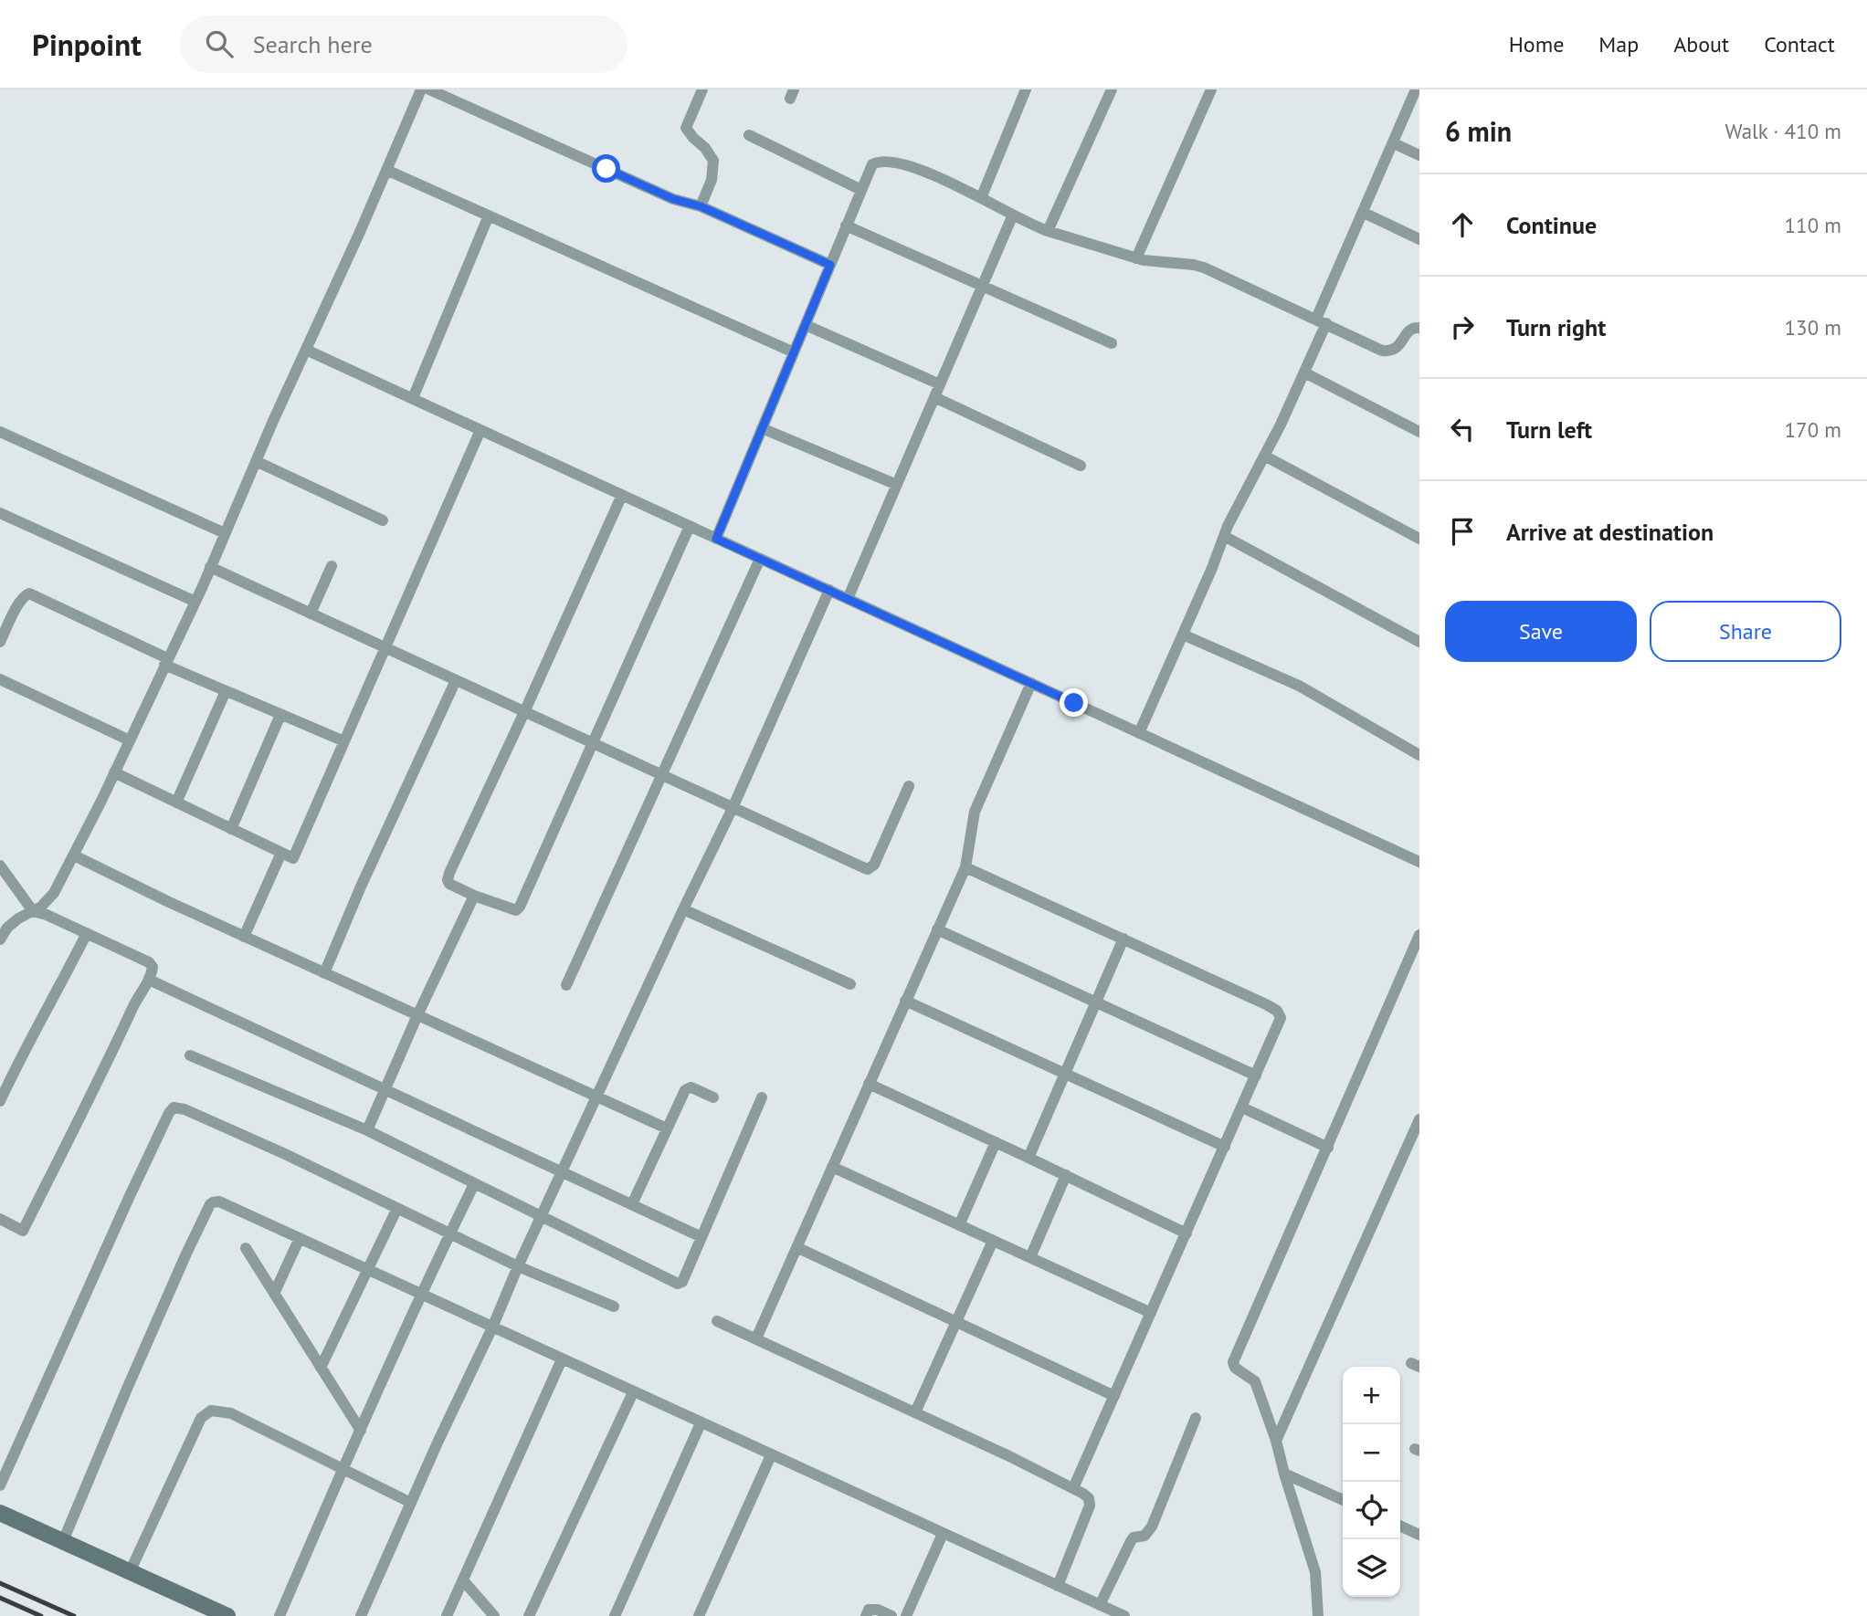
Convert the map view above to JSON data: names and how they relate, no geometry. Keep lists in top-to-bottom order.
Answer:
{
  "page": {
    "header": "Pinpoint",
    "search": "Search here",
    "nav": [
      "Home",
      "Map",
      "About",
      "Contact"
    ],
    "heading": ["6 min", "Walk · 410 m"],
    "list": [
      ["Continue", "110 m"],
      ["Turn right", "130 m"],
      ["Turn left", "170 m"],
      "Arrive at destination"
    ],
    "buttons": ["Save", "Share"],
    "map_buttons": ["+", "−"]
  }
}
